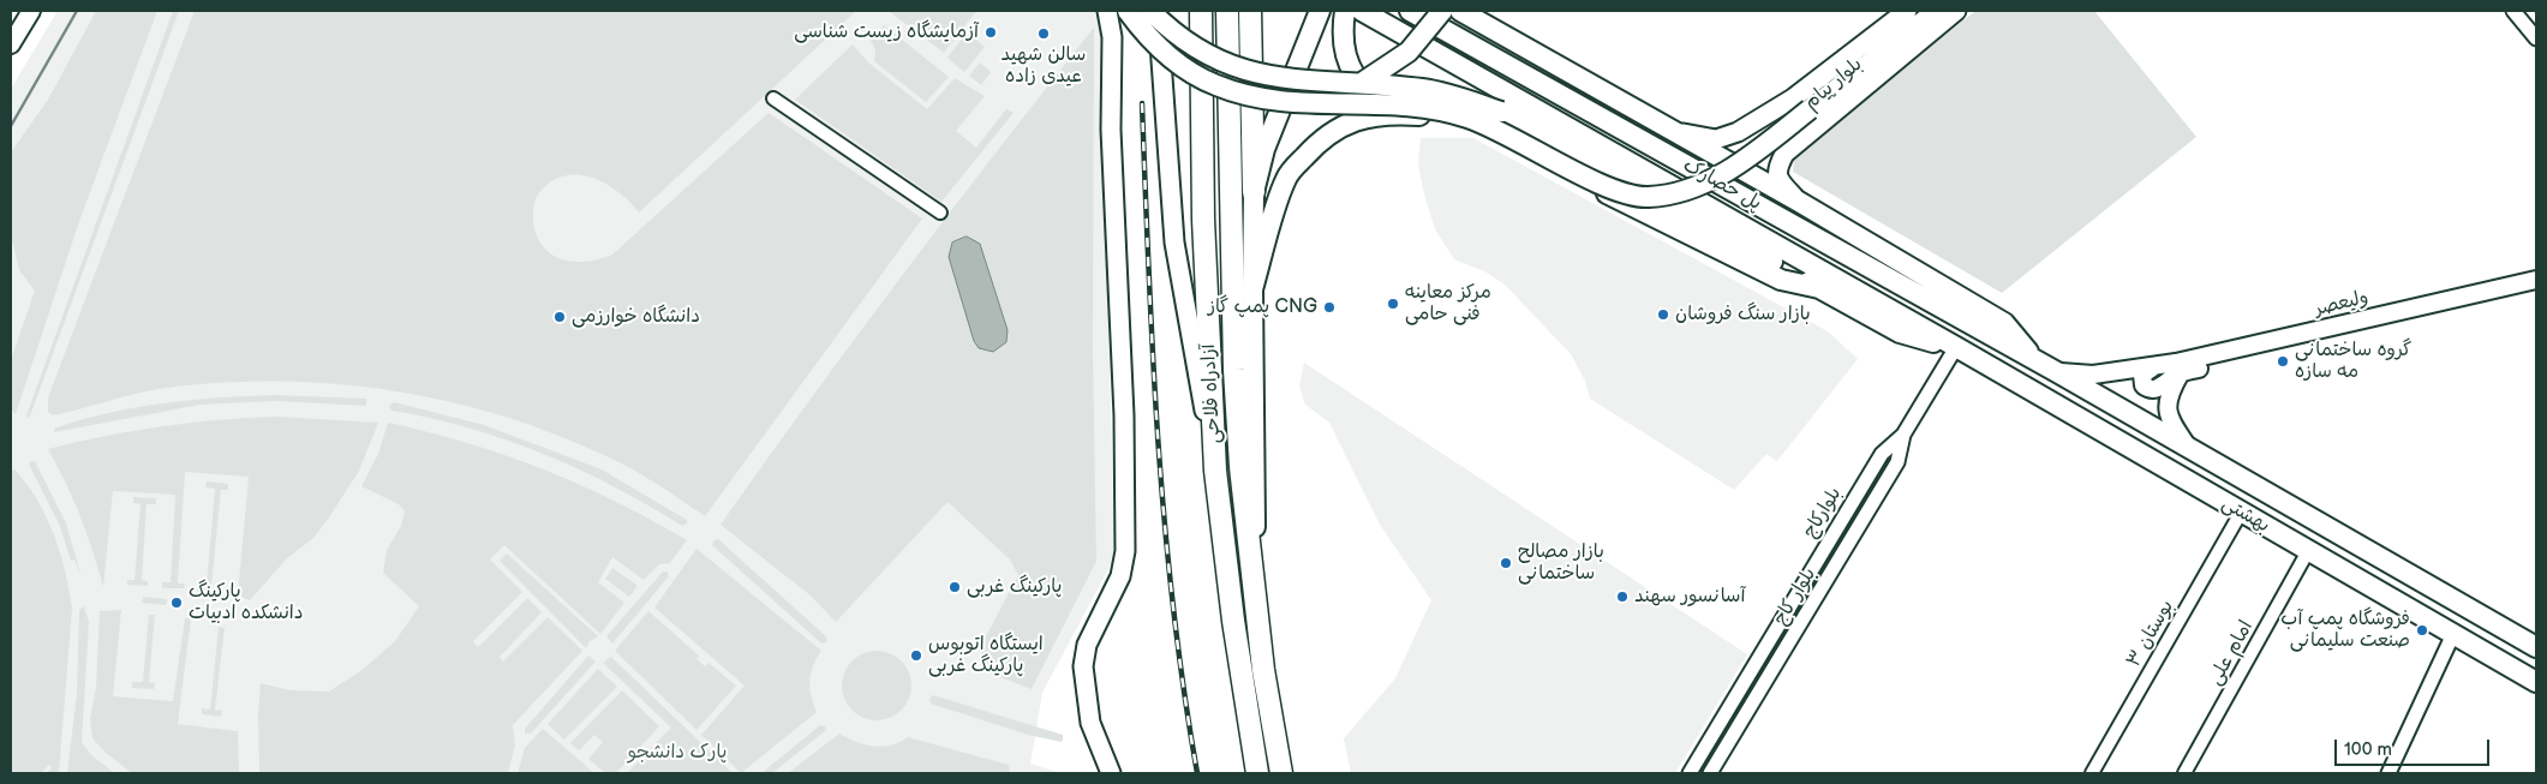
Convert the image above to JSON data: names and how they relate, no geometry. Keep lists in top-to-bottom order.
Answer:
{
  "streets": {
    "highway": ["پل حصارک", "آزادراه فلاحی", "بهشتی"],
    "main road": ["بلوار پیام", "ولیعصر"],
    "street": [
      "بلوارکاج",
      "بلوار کاج",
      "بوستان ۳",
      "امام علی"
    ]
  },
  "crossings": [
    ["پل حصارک", "بهشتی"],
    ["ولیعصر", "بهشتی"],
    ["بلوارکاج", "بلوار کاج"],
    ["بهشتی", "بوستان ۳"],
    ["بهشتی", "امام علی"]
  ],
  "parks": ["پارک دانشجو"],
  "places": [
    "آزمایشگاه زیست شناسی",
    "سالن شهید عیدی زاده",
    "مرکز معاینه فنی حامی",
    "پمپ گاز CNG",
    "بازار سنگ فروشان",
    "دانشگاه خوارزمی",
    "گروه ساختمانی مه سازه",
    "بازار مصالح ساختمانی",
    "پارکینگ غربی",
    "آسانسور سهند",
    "پارکینگ دانشکده ادبیات",
    "فروشگاه پمپ آب صنعت سلیمانی",
    "ایستگاه اتوبوس پارکینگ غربی"
  ],
  "scale_bar": "100 m"
}
